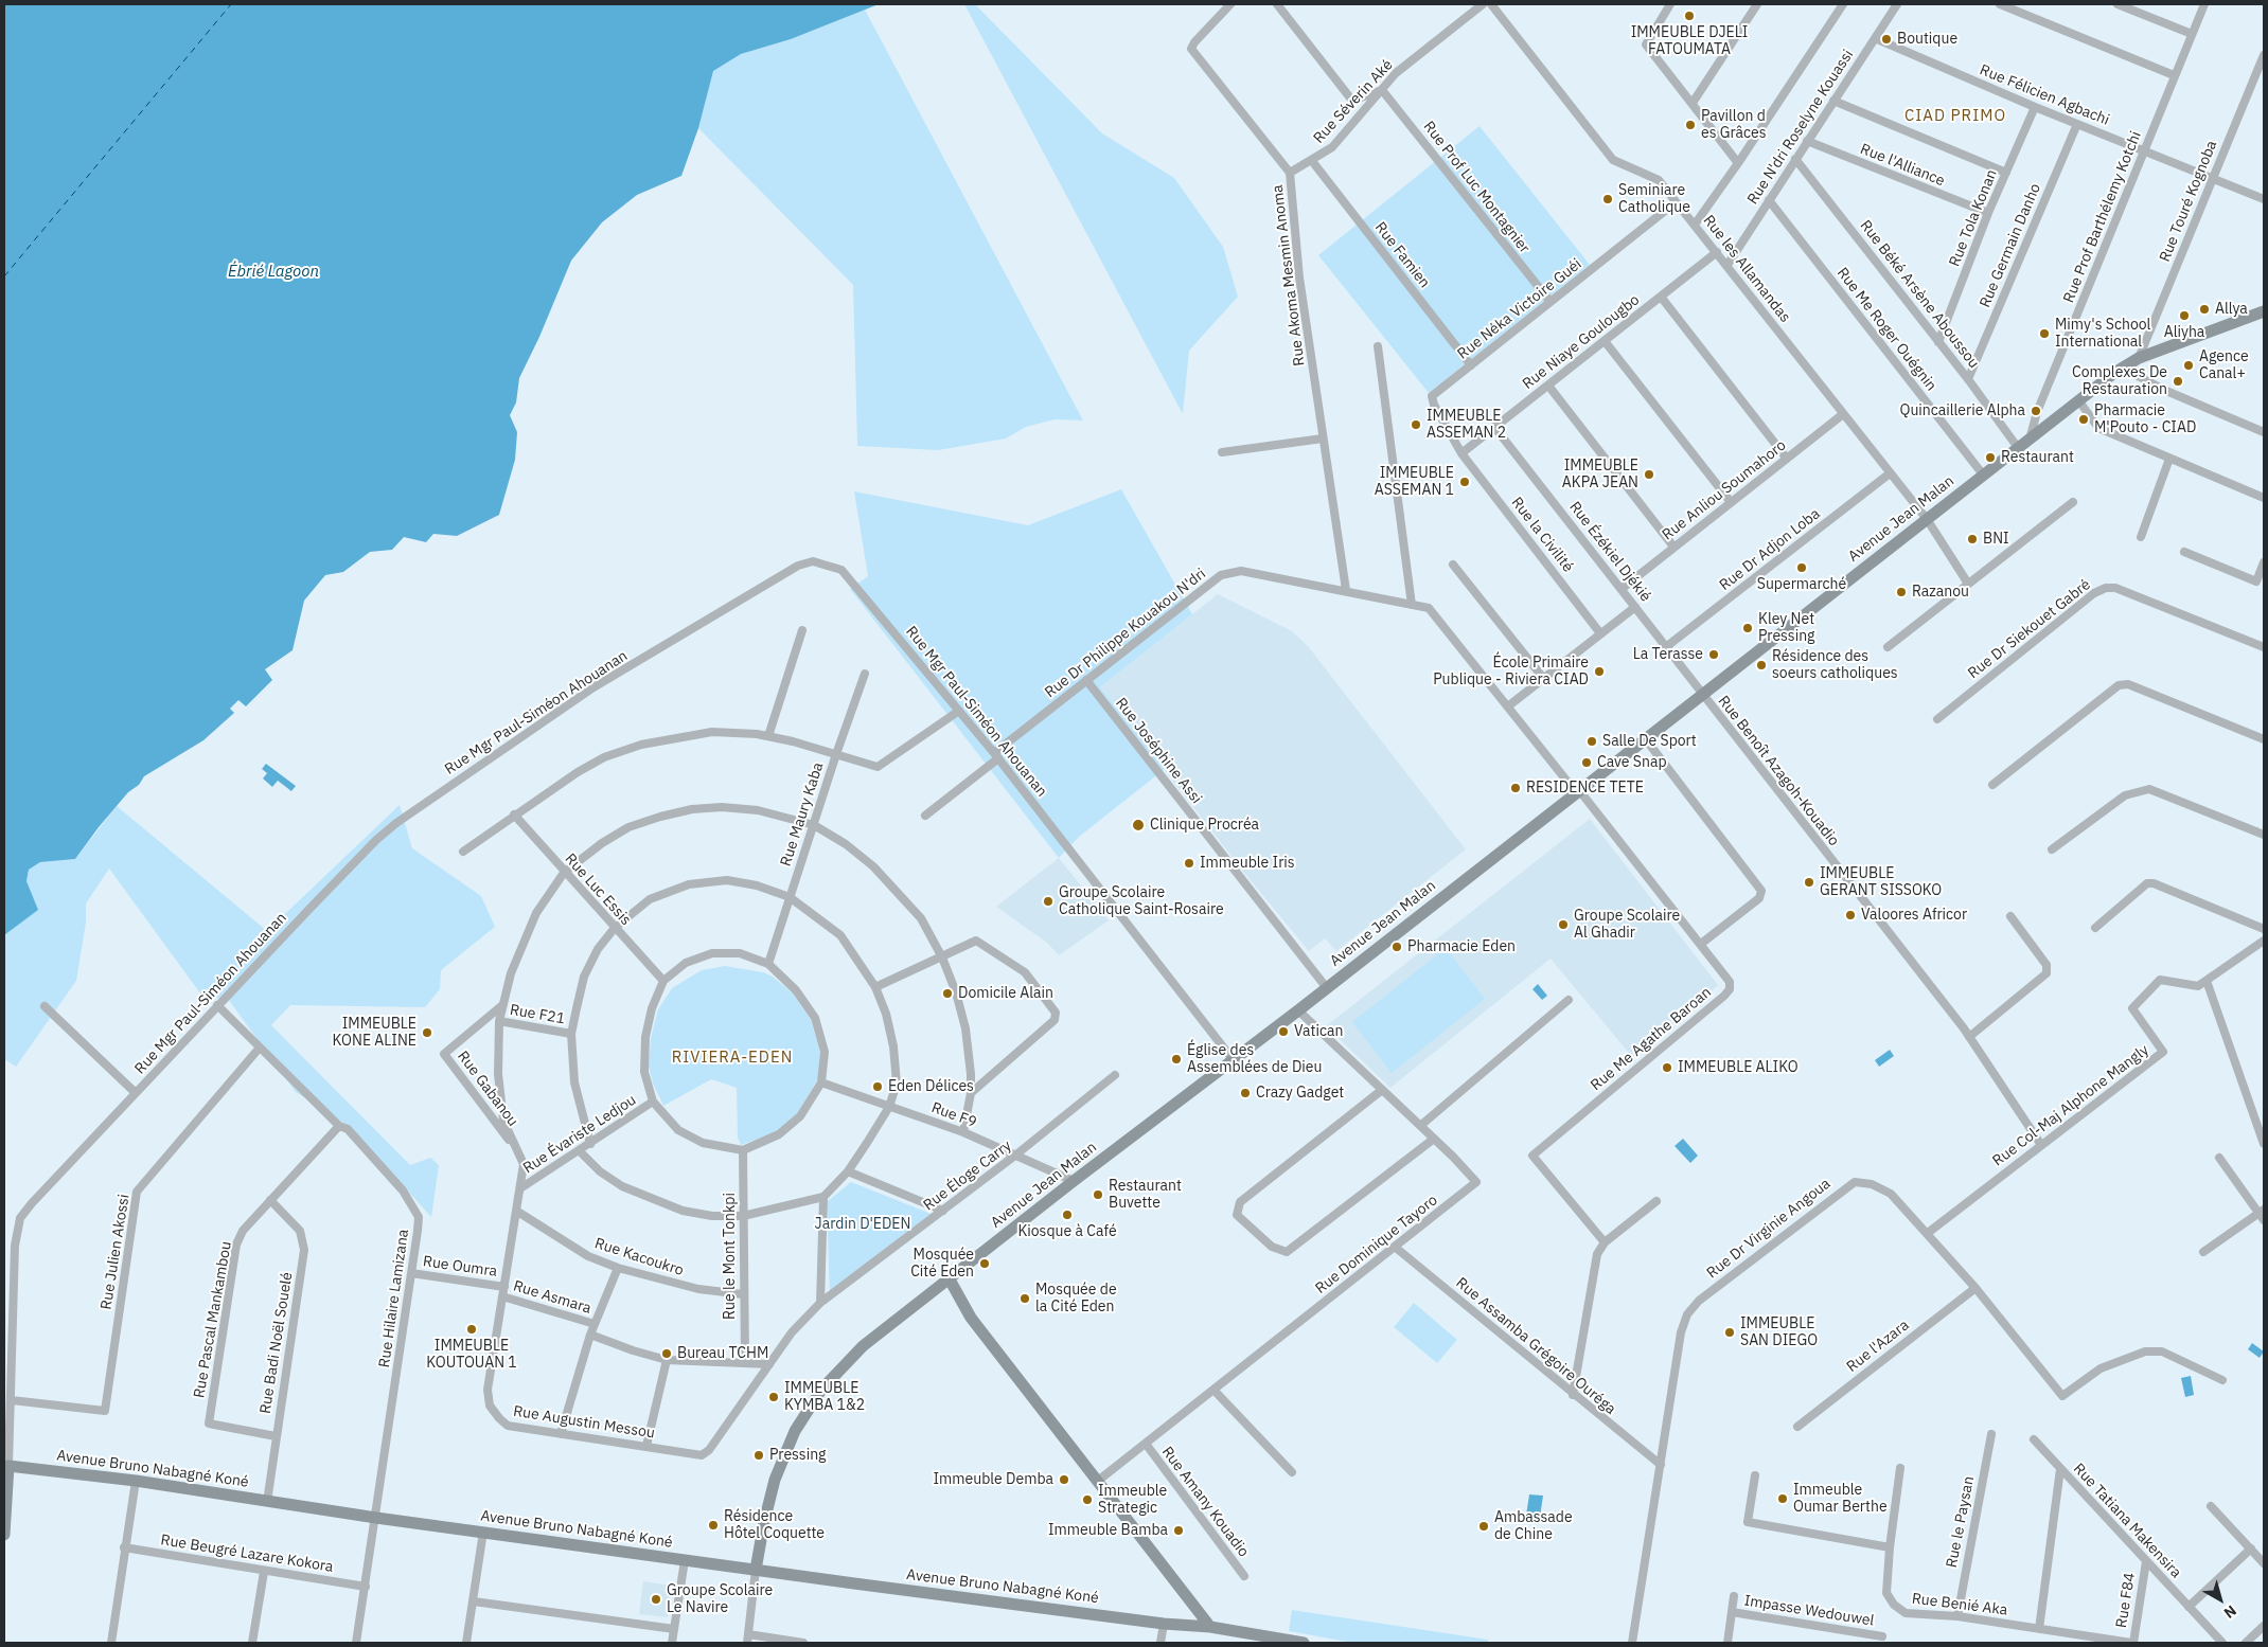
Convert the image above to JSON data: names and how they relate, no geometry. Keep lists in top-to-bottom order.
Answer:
{
  "streets": {
    "main road": ["Avenue Jean Malan", "Avenue Bruno Nabagné Koné"],
    "street": [
      "Rue Félicien Agbachi",
      "Rue Séverin Aké",
      "Rue N'dri Roselyne Kouassi",
      "Rue l'Alliance",
      "Rue Prof Luc Montagnier",
      "Rue Touré Kognoba",
      "Rue Prof Barthélemy Kotchi",
      "Rue Tola Konan",
      "Rue Germain Danho",
      "Rue Famien",
      "Rue les Allamandas",
      "Rue Akoma Mesmin Anoma",
      "Rue Béké Arsène Aboussou",
      "Rue Néka Victoire Guéi",
      "Rue Me Roger Ouégnin",
      "Rue Niaye Goulougbo",
      "Rue Anliou Soumahoro",
      "Rue la Civilité",
      "Rue Dr Adjon Loba",
      "Rue Ézékiel Djékié",
      "Rue Dr Siekouet Gabré",
      "Rue Dr Philippe Kouakou N'dri",
      "Rue Mgr Paul-Siméon Ahouanan",
      "Rue Joséphine Assi",
      "Rue Benoît Azagoh-Kouadio",
      "Rue Maury Kaba",
      "Rue Luc Essis",
      "Rue F21",
      "Rue Me Agathe Baroan",
      "Rue Gabanou",
      "Rue Col-Maj Alphone Mangly",
      "Rue F9",
      "Rue Évariste Ledjou",
      "Rue Éloge Carry",
      "Rue Dr Virginie Angoua",
      "Rue Dominique Tayoro",
      "Rue Julien Akossi",
      "Rue le Mont Tonkpi",
      "Rue Kacoukro",
      "Rue Oumra",
      "Rue Asmara",
      "Rue Hilaire Lamizana",
      "Rue Pascal Mankambou",
      "Rue Badi Noël Souelé",
      "Rue Assamba Grégoire Ouréga",
      "Rue l'Azara",
      "Rue Augustin Messou",
      "Rue Amany Kouadio",
      "Rue Tatiana Makensira",
      "Rue le Paysan",
      "Rue Beugré Lazare Kokora",
      "Rue F84",
      "Rue Benié Aka",
      "Impasse Wedouwel"
    ]
  },
  "crossings": [
    ["Rue Félicien Agbachi", "Rue N'dri Roselyne Kouassi"],
    ["Rue Félicien Agbachi", "Rue Touré Kognoba"],
    ["Rue Félicien Agbachi", "Rue Prof Barthélemy Kotchi"],
    ["Rue Félicien Agbachi", "Rue Tola Konan"],
    ["Rue Félicien Agbachi", "Rue Germain Danho"],
    ["Rue Séverin Aké", "Rue Prof Luc Montagnier"],
    ["Rue Séverin Aké", "Rue Famien"],
    ["Rue Séverin Aké", "Rue Akoma Mesmin Anoma"],
    ["Rue N'dri Roselyne Kouassi", "Rue l'Alliance"],
    ["Rue N'dri Roselyne Kouassi", "Rue les Allamandas"],
    ["Rue N'dri Roselyne Kouassi", "Rue Béké Arsène Aboussou"],
    ["Rue N'dri Roselyne Kouassi", "Rue Me Roger Ouégnin"],
    ["Rue l'Alliance", "Rue Tola Konan"],
    ["Rue Prof Luc Montagnier", "Rue Néka Victoire Guéi"],
    ["Rue Touré Kognoba", "Avenue Jean Malan"],
    ["Rue Prof Barthélemy Kotchi", "Avenue Jean Malan"],
    ["Rue Tola Konan", "Rue Béké Arsène Aboussou"],
    ["Rue Germain Danho", "Rue Béké Arsène Aboussou"],
    ["Rue Famien", "Rue Néka Victoire Guéi"],
    ["Rue les Allamandas", "Rue Néka Victoire Guéi"],
    ["Rue les Allamandas", "Rue Niaye Goulougbo"],
    ["Rue les Allamandas", "Rue Anliou Soumahoro"],
    ["Rue les Allamandas", "Avenue Jean Malan"],
    ["Rue les Allamandas", "Rue Dr Adjon Loba"],
    ["Rue Akoma Mesmin Anoma", "Rue Dr Philippe Kouakou N'dri"],
    ["Rue Béké Arsène Aboussou", "Avenue Jean Malan"],
    ["Rue Néka Victoire Guéi", "Rue Niaye Goulougbo"],
    ["Rue Néka Victoire Guéi", "Rue la Civilité"],
    ["Rue Me Roger Ouégnin", "Avenue Jean Malan"],
    ["Rue Niaye Goulougbo", "Rue la Civilité"],
    ["Rue Niaye Goulougbo", "Rue Ézékiel Djékié"],
    ["Rue Anliou Soumahoro", "Rue Ézékiel Djékié"],
    ["Avenue Jean Malan", "Rue Ézékiel Djékié"],
    ["Avenue Jean Malan", "Rue Dr Philippe Kouakou N'dri"],
    ["Avenue Jean Malan", "Rue Mgr Paul-Siméon Ahouanan"],
    ["Avenue Jean Malan", "Rue Joséphine Assi"],
    ["Avenue Jean Malan", "Rue Benoît Azagoh-Kouadio"],
    ["Avenue Jean Malan", "Rue Me Agathe Baroan"],
    ["Avenue Jean Malan", "Rue F9"],
    ["Avenue Jean Malan", "Rue Dominique Tayoro"],
    ["Avenue Jean Malan", "Avenue Bruno Nabagné Koné"],
    ["Rue Dr Adjon Loba", "Rue Ézékiel Djékié"],
    ["Rue Ézékiel Djékié", "Rue Benoît Azagoh-Kouadio"],
    ["Rue Dr Philippe Kouakou N'dri", "Rue Mgr Paul-Siméon Ahouanan"],
    ["Rue Dr Philippe Kouakou N'dri", "Rue Joséphine Assi"],
    ["Rue Dr Philippe Kouakou N'dri", "Rue Me Agathe Baroan"],
    ["Rue Mgr Paul-Siméon Ahouanan", "Rue Julien Akossi"],
    ["Rue Mgr Paul-Siméon Ahouanan", "Rue Hilaire Lamizana"],
    ["Rue Mgr Paul-Siméon Ahouanan", "Avenue Bruno Nabagné Koné"],
    ["Rue Benoît Azagoh-Kouadio", "Rue Col-Maj Alphone Mangly"],
    ["Rue Maury Kaba", "Rue Luc Essis"],
    ["Rue Maury Kaba", "Rue F9"],
    ["Rue Maury Kaba", "Rue Évariste Ledjou"],
    ["Rue Maury Kaba", "Rue le Mont Tonkpi"],
    ["Rue Luc Essis", "Rue F9"],
    ["Rue Luc Essis", "Rue Évariste Ledjou"],
    ["Rue Luc Essis", "Rue le Mont Tonkpi"],
    ["Rue Col-Maj Alphone Mangly", "Rue Dr Virginie Angoua"],
    ["Rue F9", "Rue Évariste Ledjou"],
    ["Rue F9", "Rue Éloge Carry"],
    ["Rue F9", "Rue le Mont Tonkpi"],
    ["Rue Évariste Ledjou", "Rue le Mont Tonkpi"],
    ["Rue Éloge Carry", "Rue Augustin Messou"],
    ["Rue Dr Virginie Angoua", "Rue Assamba Grégoire Ouréga"],
    ["Rue Dr Virginie Angoua", "Rue l'Azara"],
    ["Rue Dominique Tayoro", "Rue Assamba Grégoire Ouréga"],
    ["Rue Dominique Tayoro", "Rue Amany Kouadio"],
    ["Rue Julien Akossi", "Rue Hilaire Lamizana"],
    ["Rue le Mont Tonkpi", "Rue Kacoukro"],
    ["Rue Kacoukro", "Rue Augustin Messou"],
    ["Rue Oumra", "Rue Hilaire Lamizana"],
    ["Rue Oumra", "Rue Augustin Messou"],
    ["Rue Asmara", "Rue Augustin Messou"],
    ["Rue Hilaire Lamizana", "Rue Pascal Mankambou"],
    ["Rue Hilaire Lamizana", "Avenue Bruno Nabagné Koné"],
    ["Rue Hilaire Lamizana", "Rue Beugré Lazare Kokora"],
    ["Rue Pascal Mankambou", "Rue Badi Noël Souelé"],
    ["Rue Badi Noël Souelé", "Avenue Bruno Nabagné Koné"],
    ["Rue Tatiana Makensira", "Rue F84"],
    ["Rue le Paysan", "Rue Benié Aka"],
    ["Rue F84", "Rue Benié Aka"]
  ],
  "districts": ["CIAD PRIMO", "RIVIERA-EDEN"],
  "water": ["Ébrié Lagoon"],
  "parks": ["Jardin D'EDEN"],
  "places": [
    "IMMEUBLE DJELI FATOUMATA",
    "Boutique",
    "Pavillon d es Grâces",
    "Seminiare Catholique",
    "Allya",
    "Aliyha",
    "Mimy's School International",
    "Agence Canal+",
    "Complexes De Restauration",
    "Quincaillerie Alpha",
    "Pharmacie M'Pouto - CIAD",
    "IMMEUBLE ASSEMAN 2",
    "Restaurant",
    "IMMEUBLE AKPA JEAN",
    "IMMEUBLE ASSEMAN 1",
    "BNI",
    "Supermarché",
    "Razanou",
    "Kley Net Pressing",
    "La Terasse",
    "Résidence des soeurs catholiques",
    "École Primaire Publique - Riviera CIAD",
    "Salle De Sport",
    "Cave Snap",
    "RESIDENCE TETE",
    "Clinique Procréa",
    "Immeuble Iris",
    "IMMEUBLE GERANT SISSOKO",
    "Groupe Scolaire Catholique Saint-Rosaire",
    "Valoores Africor",
    "Groupe Scolaire Al Ghadir",
    "Pharmacie Eden",
    "Domicile Alain",
    "Vatican",
    "IMMEUBLE KONE ALINE",
    "Église des Assemblées de Dieu",
    "IMMEUBLE ALIKO",
    "Eden Délices",
    "Crazy Gadget",
    "Restaurant Buvette",
    "Kiosque à Café",
    "Mosquée Cité Eden",
    "Mosquée de la Cité Eden",
    "IMMEUBLE KOUTOUAN 1",
    "IMMEUBLE SAN DIEGO",
    "Bureau TCHM",
    "IMMEUBLE KYMBA 1&2",
    "Pressing",
    "Immeuble Demba",
    "Immeuble Oumar Berthe",
    "Immeuble Strategic",
    "Résidence Hôtel Coquette",
    "Ambassade de Chine",
    "Immeuble Bamba",
    "Groupe Scolaire Le Navire"
  ],
  "north": "bottom right"
}
